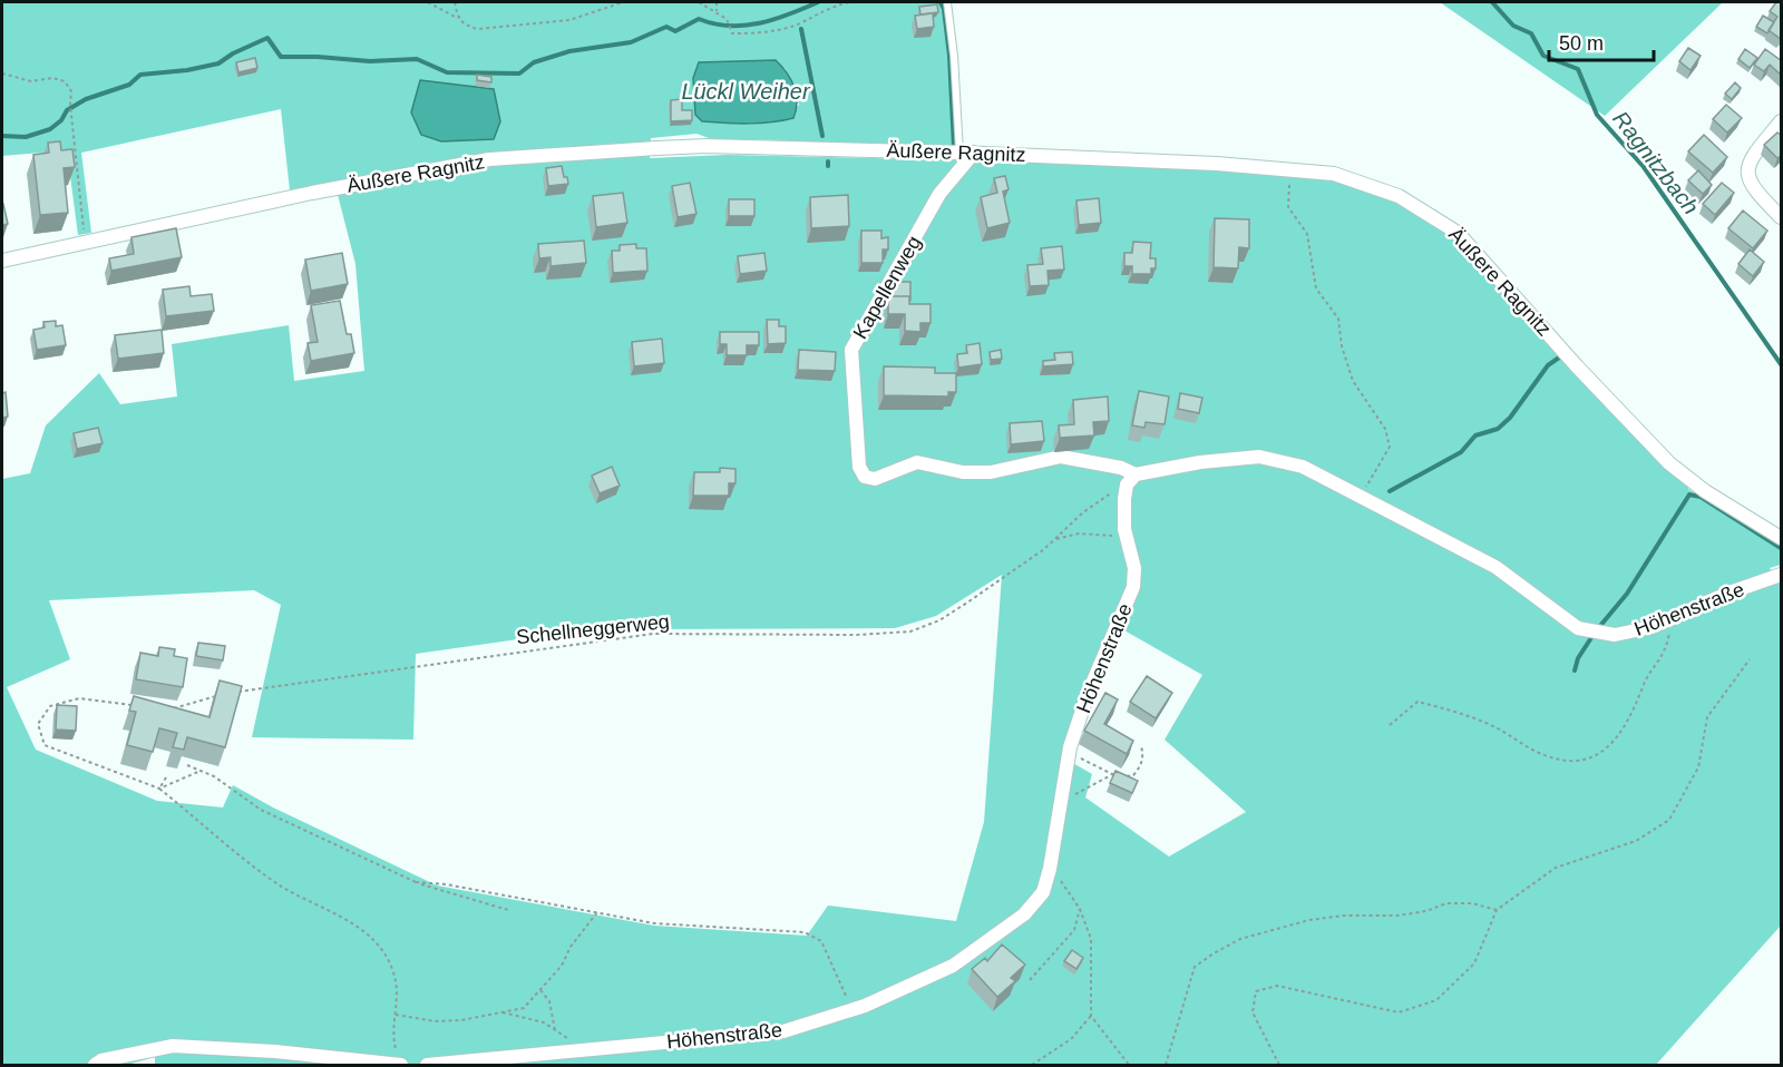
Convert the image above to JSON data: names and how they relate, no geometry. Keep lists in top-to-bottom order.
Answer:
{
  "streets": {
    "street": ["Äußere Ragnitz", "Kapellenweg", "Höhenstraße"],
    "path": ["Schellneggerweg"]
  },
  "crossings": [
    ["Äußere Ragnitz", "Kapellenweg"],
    ["Kapellenweg", "Höhenstraße"],
    ["Kapellenweg", "Schellneggerweg"],
    ["Höhenstraße", "Schellneggerweg"]
  ],
  "water": ["Lückl Weiher", "Ragnitzbach"],
  "scale_bar": "50 m"
}
